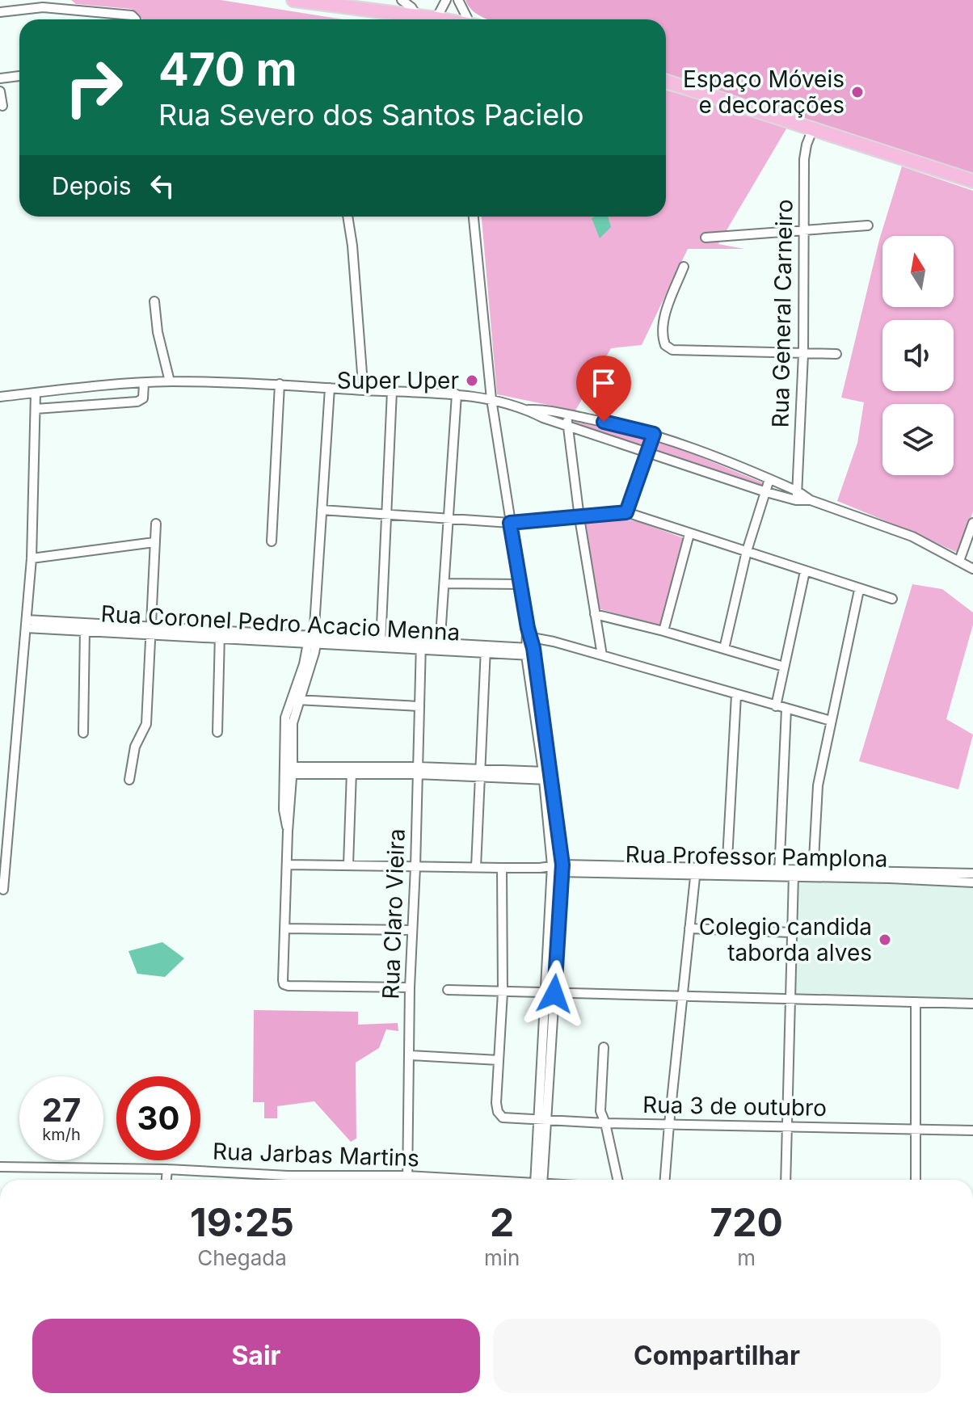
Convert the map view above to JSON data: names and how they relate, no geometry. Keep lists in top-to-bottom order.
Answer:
{
  "streets": {
    "street": [
      "Rua General Carneiro",
      "Rua Coronel Pedro Acacio Menna",
      "Rua Professor Pamplona",
      "Rua Claro Vieira",
      "Rua 3 de outubro",
      "Rua Jarbas Martins"
    ]
  },
  "crossings": [
    ["Rua Coronel Pedro Acacio Menna", "Rua Claro Vieira"],
    ["Rua Professor Pamplona", "Rua Claro Vieira"],
    ["Rua Claro Vieira", "Rua Jarbas Martins"]
  ],
  "places": ["Espaço Móveis e decorações", "Super Uper", "Colegio candida taborda alves"],
  "north": "top",
  "page": {
    "turn": ["470 m", "Rua Severo dos Santos Pacielo"],
    "then": "Depois",
    "speed": "27 km/h",
    "limit": "30",
    "eta": [
      "19:25",
      "Chegada",
      "2",
      "min",
      "720",
      "m"
    ],
    "buttons": ["Sair", "Compartilhar"]
  }
}
